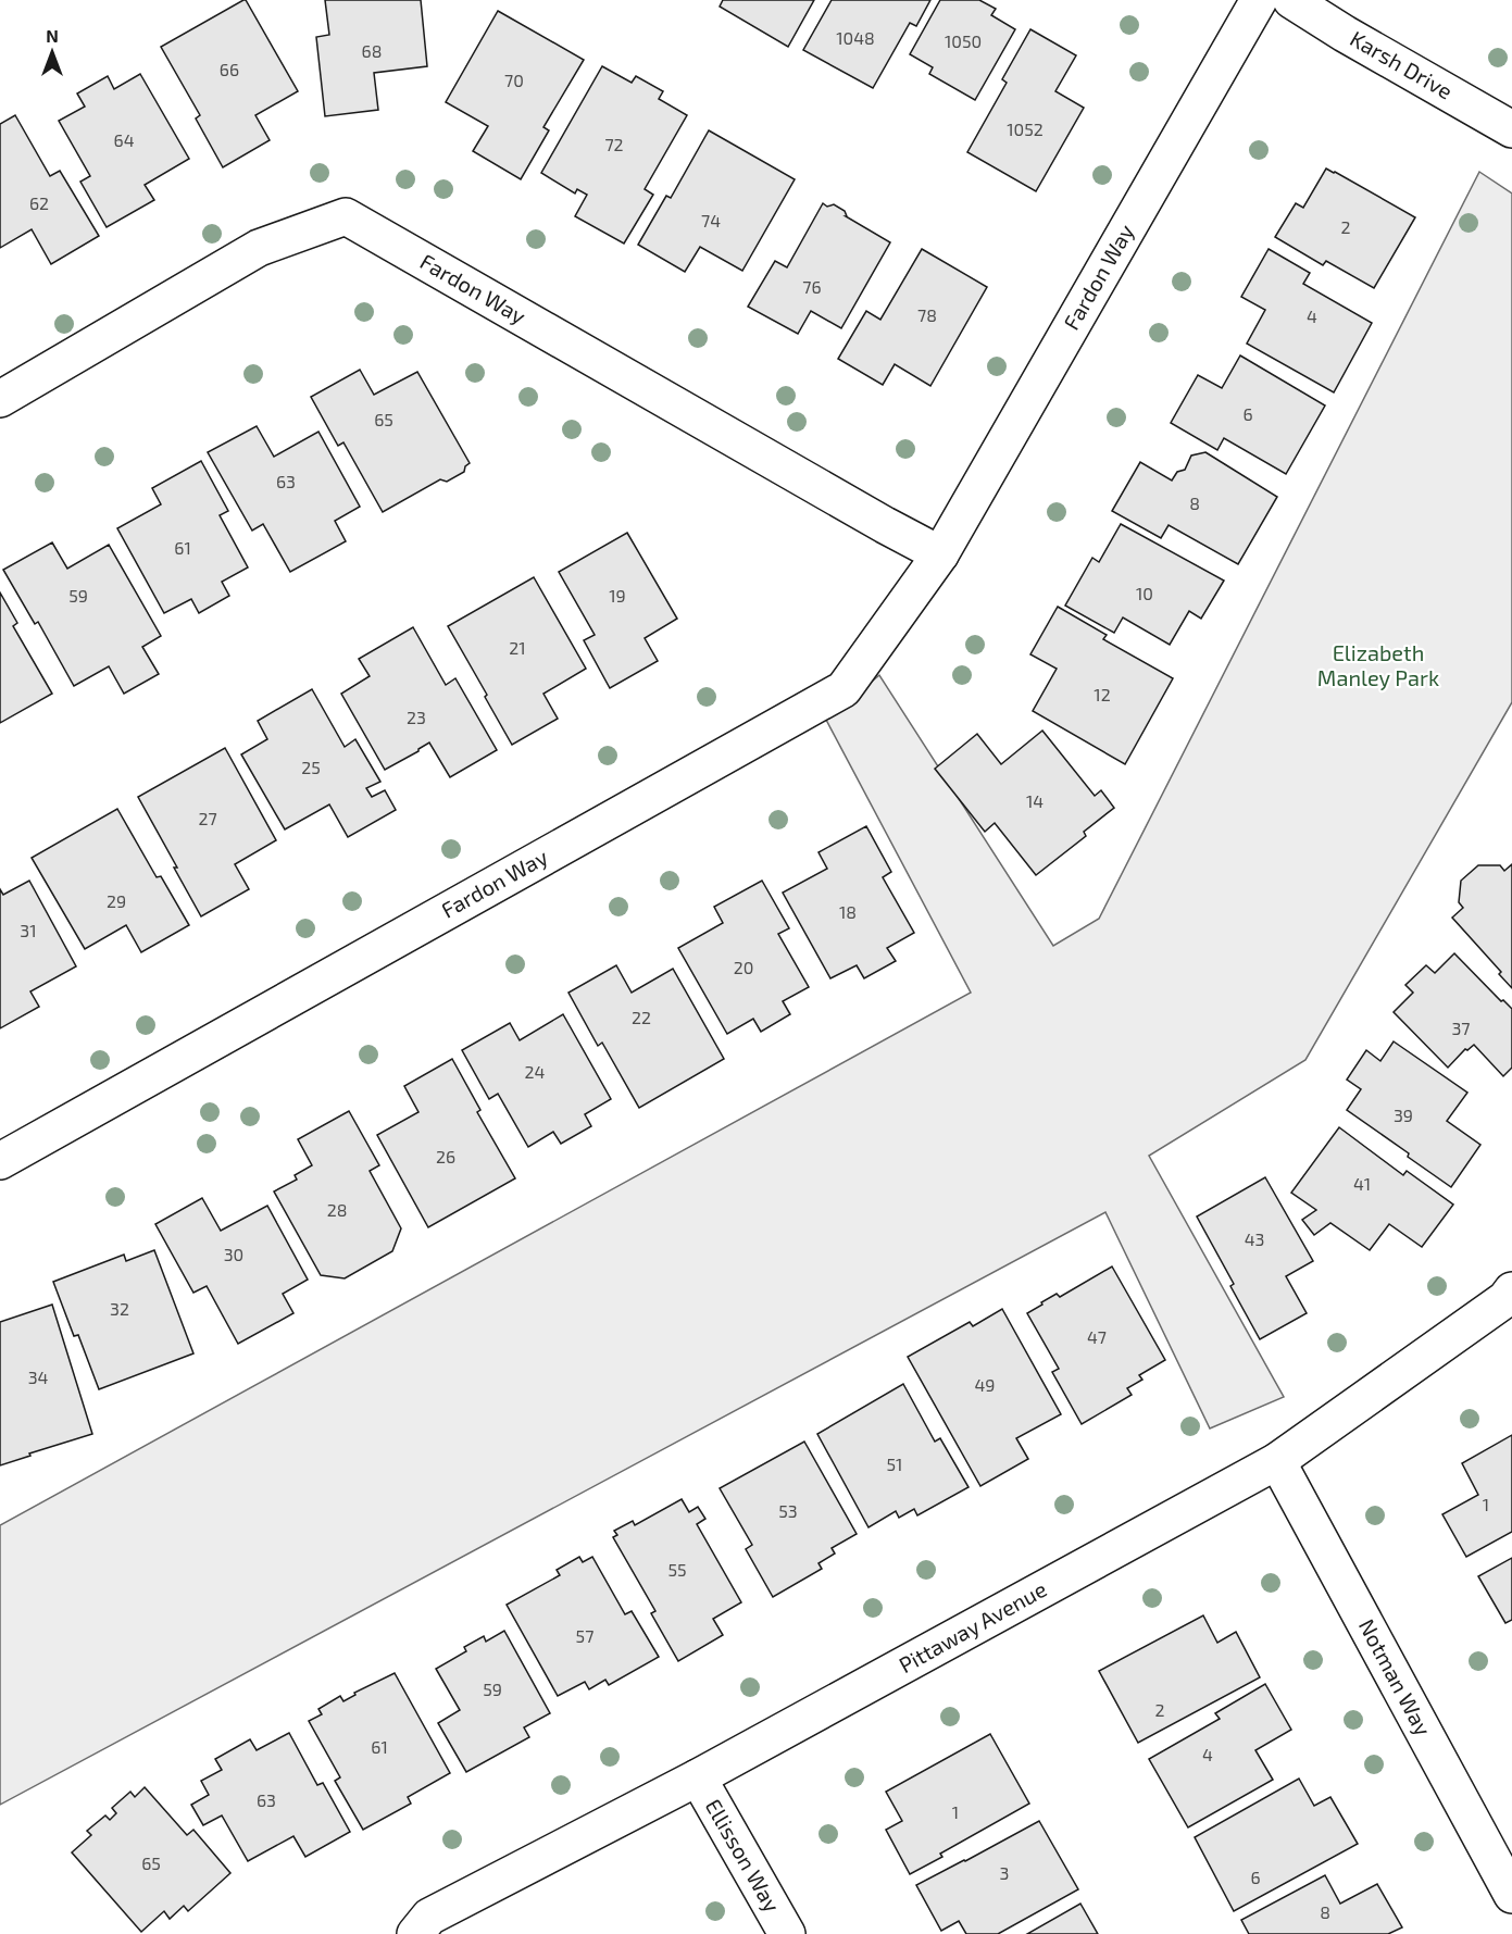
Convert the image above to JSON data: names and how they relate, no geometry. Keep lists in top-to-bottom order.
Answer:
{
  "streets": {
    "street": [
      "Karsh Drive",
      "Fardon Way",
      "Pittaway Avenue",
      "Notman Way",
      "Ellisson Way"
    ]
  },
  "crossings": [
    ["Pittaway Avenue", "Notman Way"],
    ["Pittaway Avenue", "Ellisson Way"]
  ],
  "parks": ["Elizabeth Manley Park"],
  "house_numbers": [
    "1048",
    "1050",
    "68",
    "66",
    "70",
    "1052",
    "64",
    "72",
    "62",
    "74",
    "2",
    "76",
    "78",
    "4",
    "6",
    "65",
    "63",
    "8",
    "61",
    "10",
    "59",
    "19",
    "21",
    "12",
    "23",
    "25",
    "14",
    "27",
    "29",
    "18",
    "31",
    "20",
    "22",
    "37",
    "24",
    "39",
    "26",
    "41",
    "28",
    "43",
    "30",
    "32",
    "47",
    "34",
    "49",
    "51",
    "1",
    "53",
    "55",
    "57",
    "59",
    "2",
    "61",
    "4",
    "63",
    "1",
    "65",
    "3",
    "6",
    "8"
  ],
  "north": "top"
}
